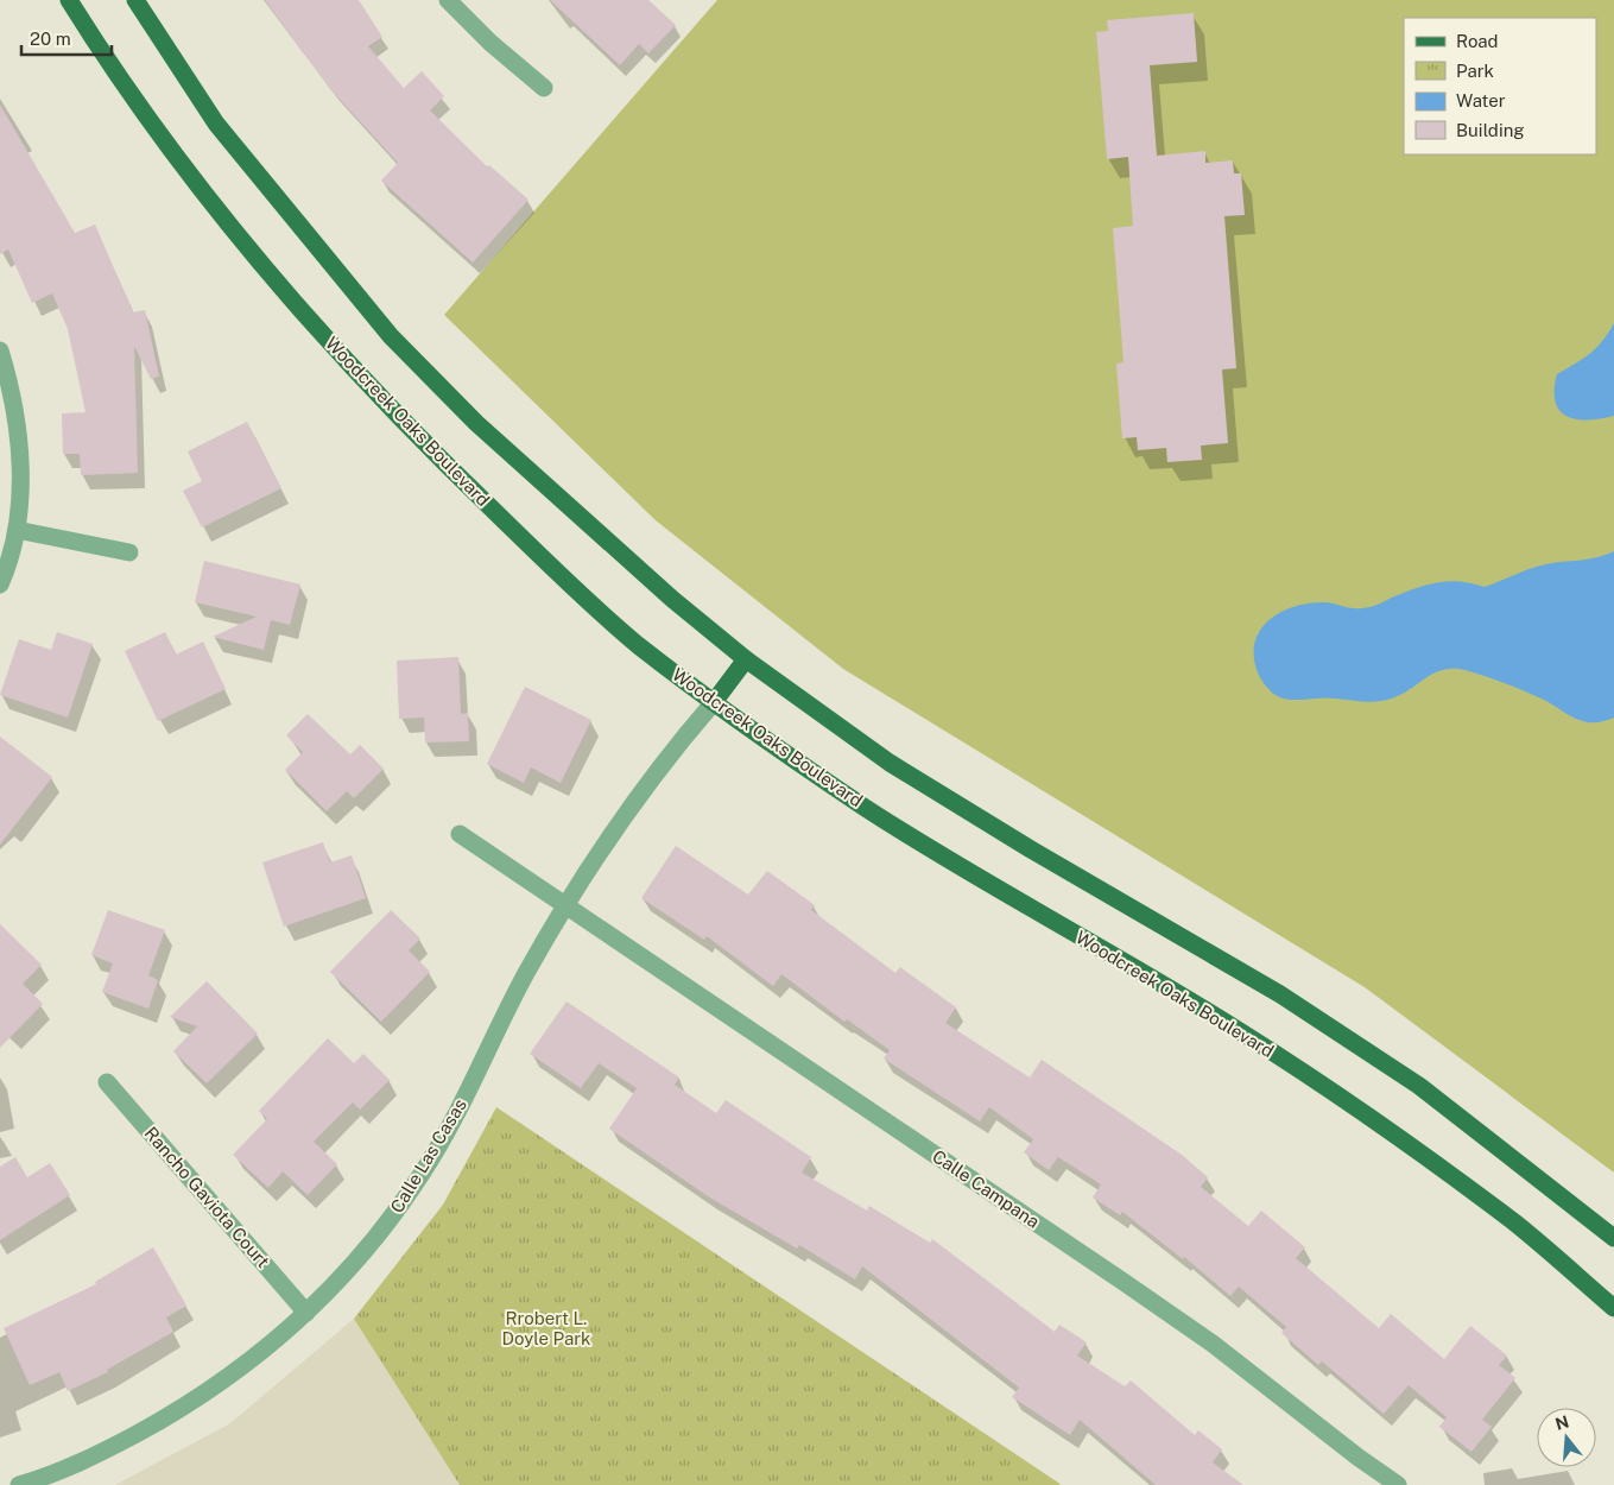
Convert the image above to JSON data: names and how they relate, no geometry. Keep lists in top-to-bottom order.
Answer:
{
  "streets": {
    "main road": ["Woodcreek Oaks Boulevard"],
    "street": ["Calle Las Casas", "Calle Campana", "Rancho Gaviota Court"]
  },
  "crossings": [
    ["Woodcreek Oaks Boulevard", "Calle Las Casas"],
    ["Calle Las Casas", "Calle Campana"],
    ["Calle Las Casas", "Rancho Gaviota Court"]
  ],
  "parks": ["Rrobert L. Doyle Park"],
  "legend": [
    "Road",
    "Park",
    "Water",
    "Building"
  ],
  "scale_bar": "20 m",
  "north": "top"
}
